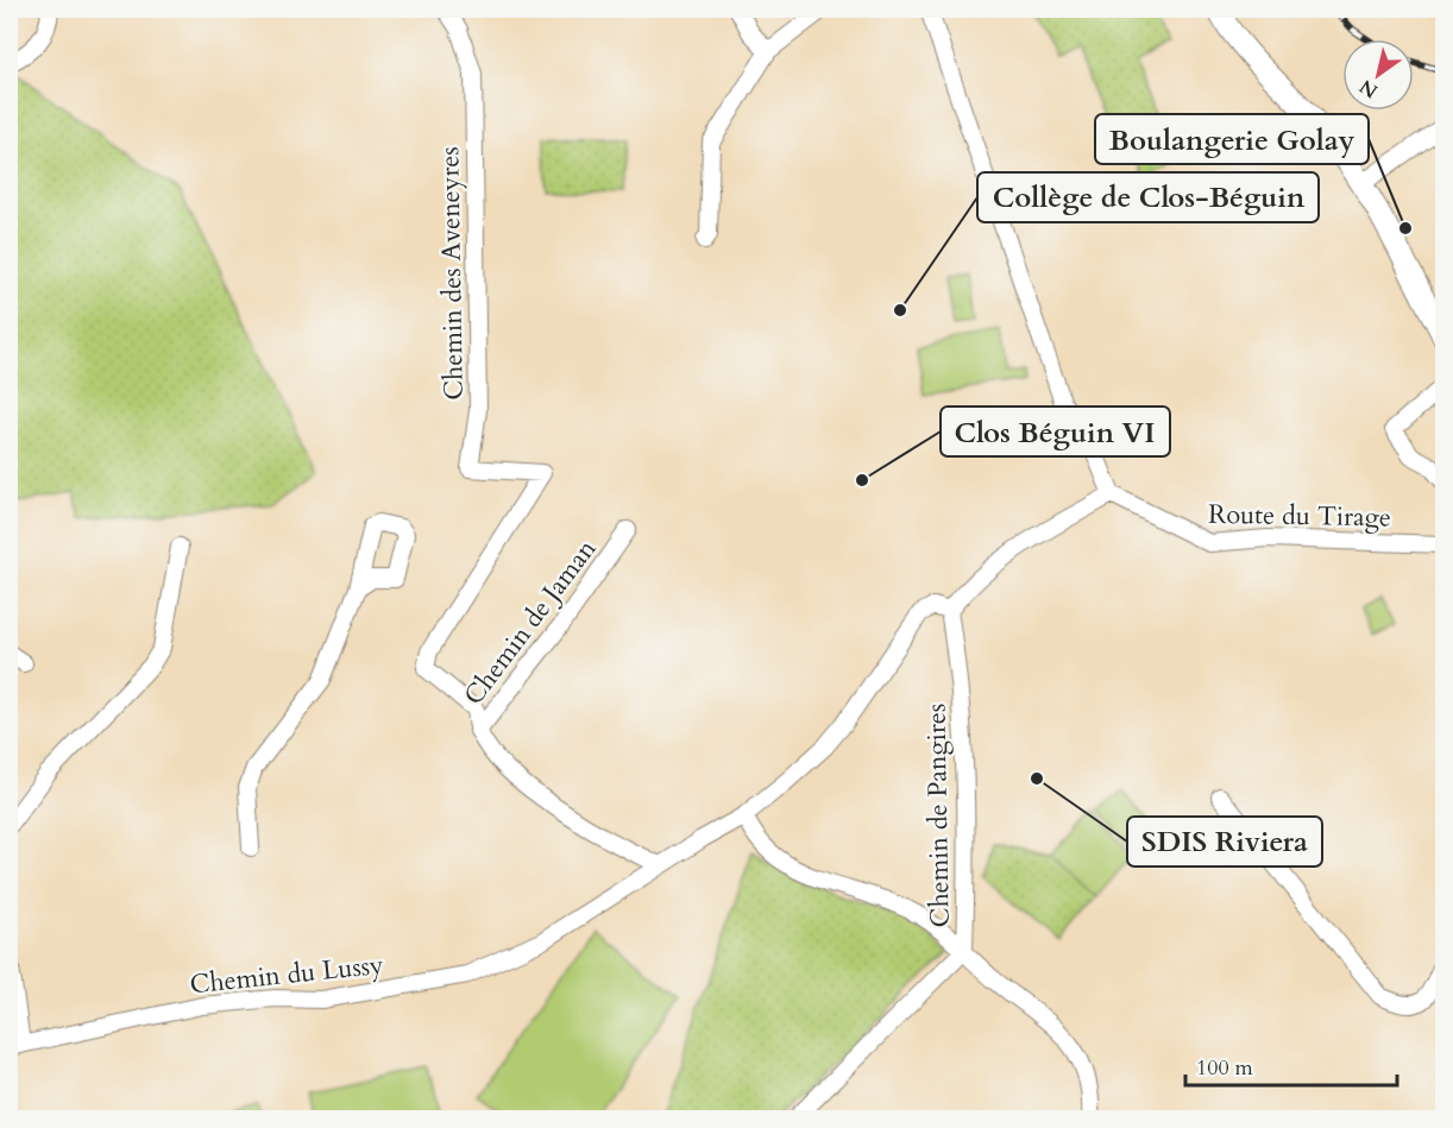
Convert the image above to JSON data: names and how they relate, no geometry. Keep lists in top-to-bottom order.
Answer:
{
  "streets": {
    "street": [
      "Chemin des Aveneyres",
      "Route du Tirage",
      "Chemin de Jaman",
      "Chemin de Pangires",
      "Chemin du Lussy"
    ]
  },
  "crossings": [
    ["Chemin des Aveneyres", "Chemin de Jaman"],
    ["Chemin de Jaman", "Chemin du Lussy"]
  ],
  "places": [
    "Boulangerie Golay",
    "Collège de Clos-Béguin",
    "Clos Béguin VI",
    "SDIS Riviera"
  ],
  "scale_bar": "100 m",
  "north": "bottom left"
}
